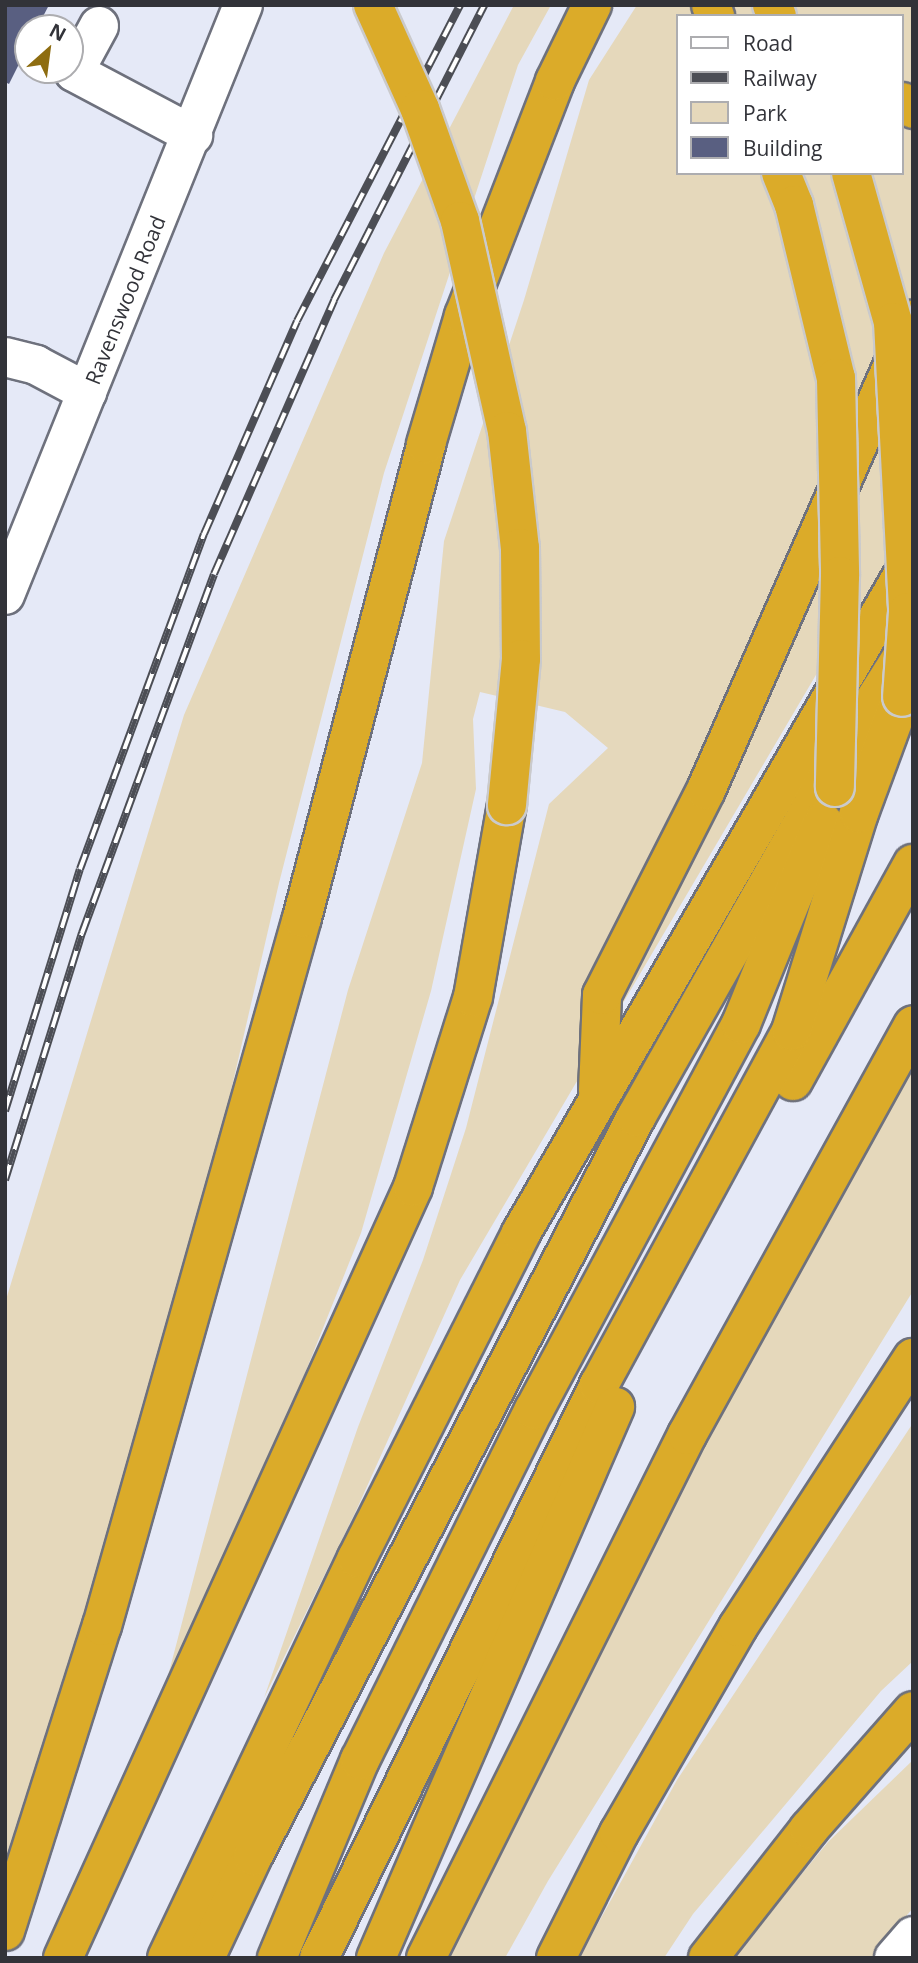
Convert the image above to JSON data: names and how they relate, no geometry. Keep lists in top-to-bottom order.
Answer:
{
  "streets": {
    "street": ["Ravenswood Road"]
  },
  "legend": [
    "Road",
    "Railway",
    "Park",
    "Building"
  ],
  "north": "top right"
}
